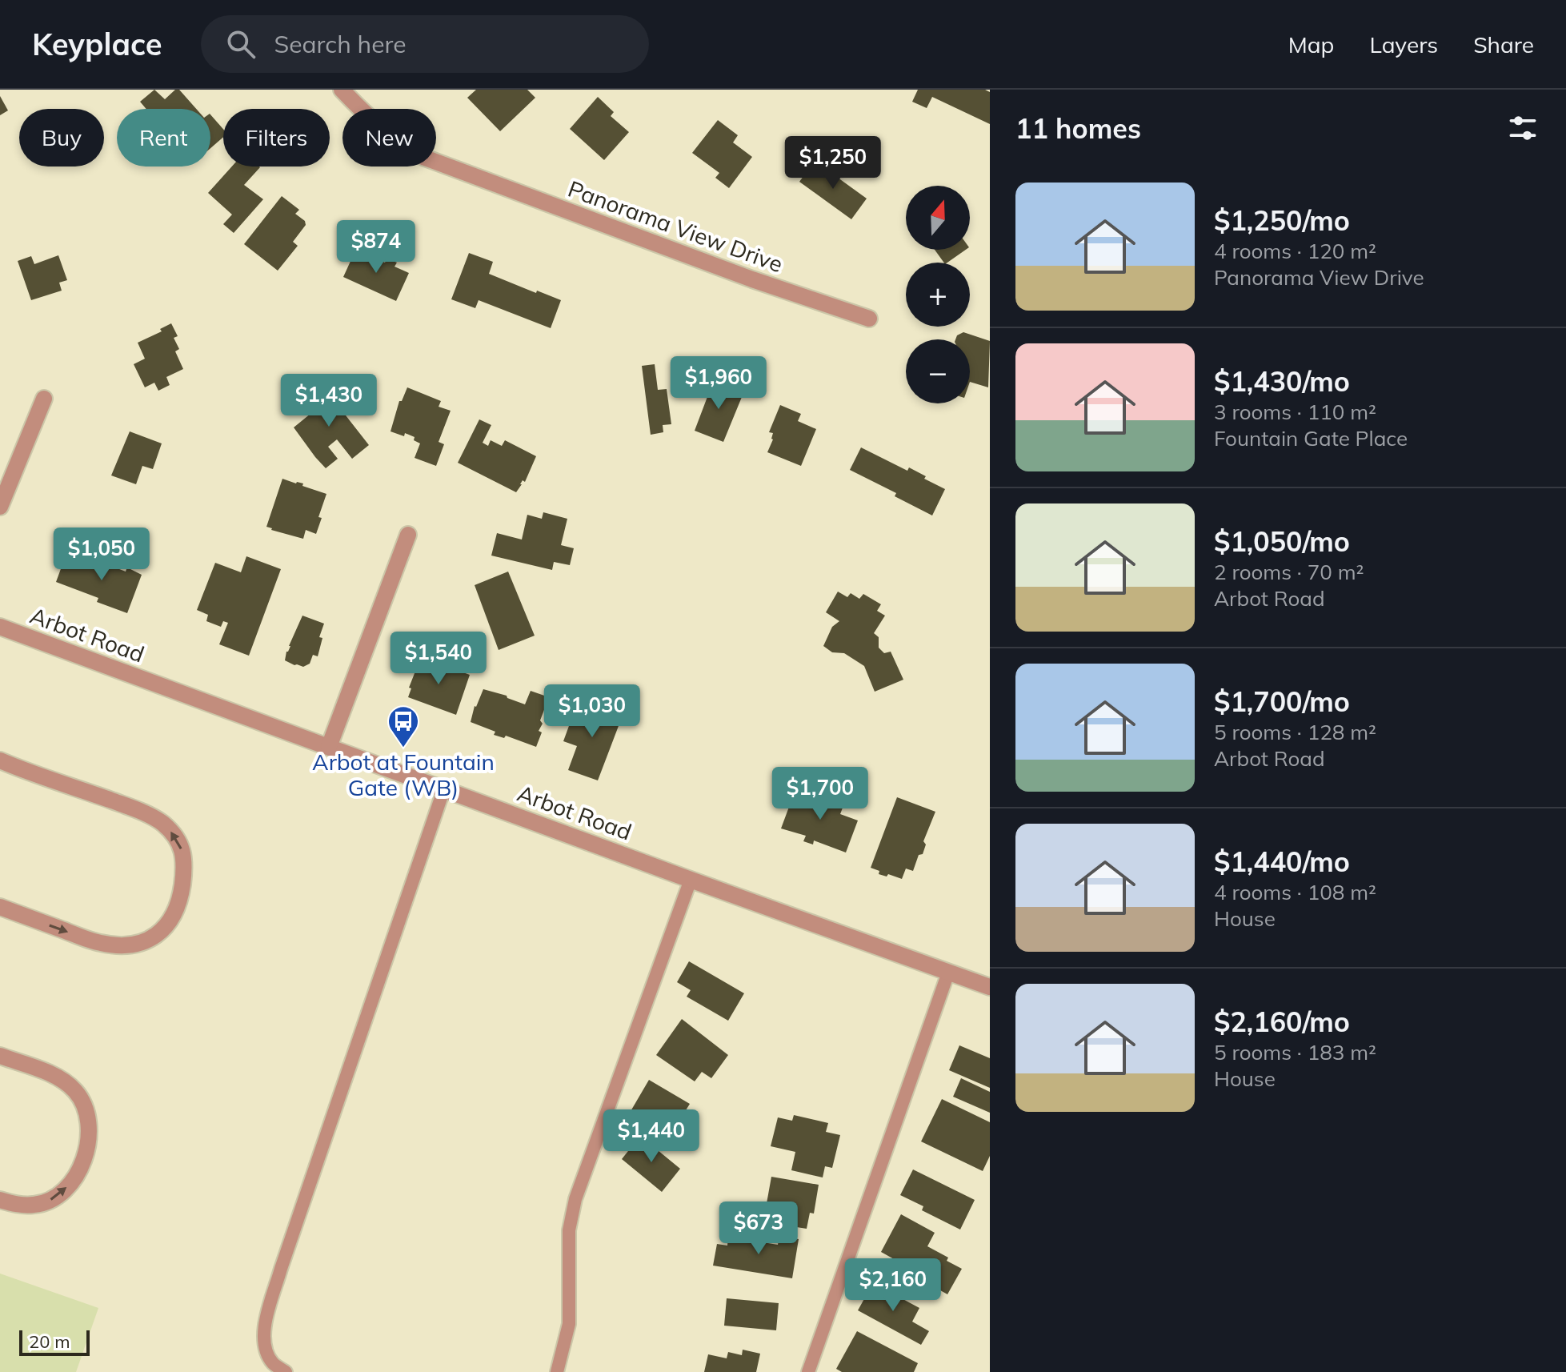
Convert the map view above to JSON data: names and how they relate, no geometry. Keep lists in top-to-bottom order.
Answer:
{
  "streets": {
    "street": ["Panorama View Drive", "Arbot Road"]
  },
  "places": {
    "bus stop": ["Arbot at Fountain Gate (WB)"]
  },
  "scale_bar": "20 m",
  "north": "top",
  "page": {
    "header": "Keyplace",
    "search": "Search here",
    "nav": ["Map", "Layers", "Share"],
    "heading": "11 homes",
    "chip": [
      "Buy",
      "Rent",
      "Filters",
      "New"
    ],
    "price": [
      "$1,250",
      "$874",
      "$1,960",
      "$1,430",
      "$1,050",
      "$1,540",
      "$1,030",
      "$1,700",
      "$1,440",
      "$673",
      "$2,160"
    ],
    "list": [
      {
        "name": "$1,250/mo",
        "note": "4 rooms · 120 m² · Panorama View Drive"
      },
      {
        "name": "$1,430/mo",
        "note": "3 rooms · 110 m² · Fountain Gate Place"
      },
      {
        "name": "$1,050/mo",
        "note": "2 rooms · 70 m² · Arbot Road"
      },
      {
        "name": "$1,700/mo",
        "note": "5 rooms · 128 m² · Arbot Road"
      },
      {
        "name": "$1,440/mo",
        "note": "4 rooms · 108 m² · House"
      },
      {
        "name": "$2,160/mo",
        "note": "5 rooms · 183 m² · House"
      }
    ],
    "map_buttons": ["+", "−"],
    "scale": "20 m"
  }
}
